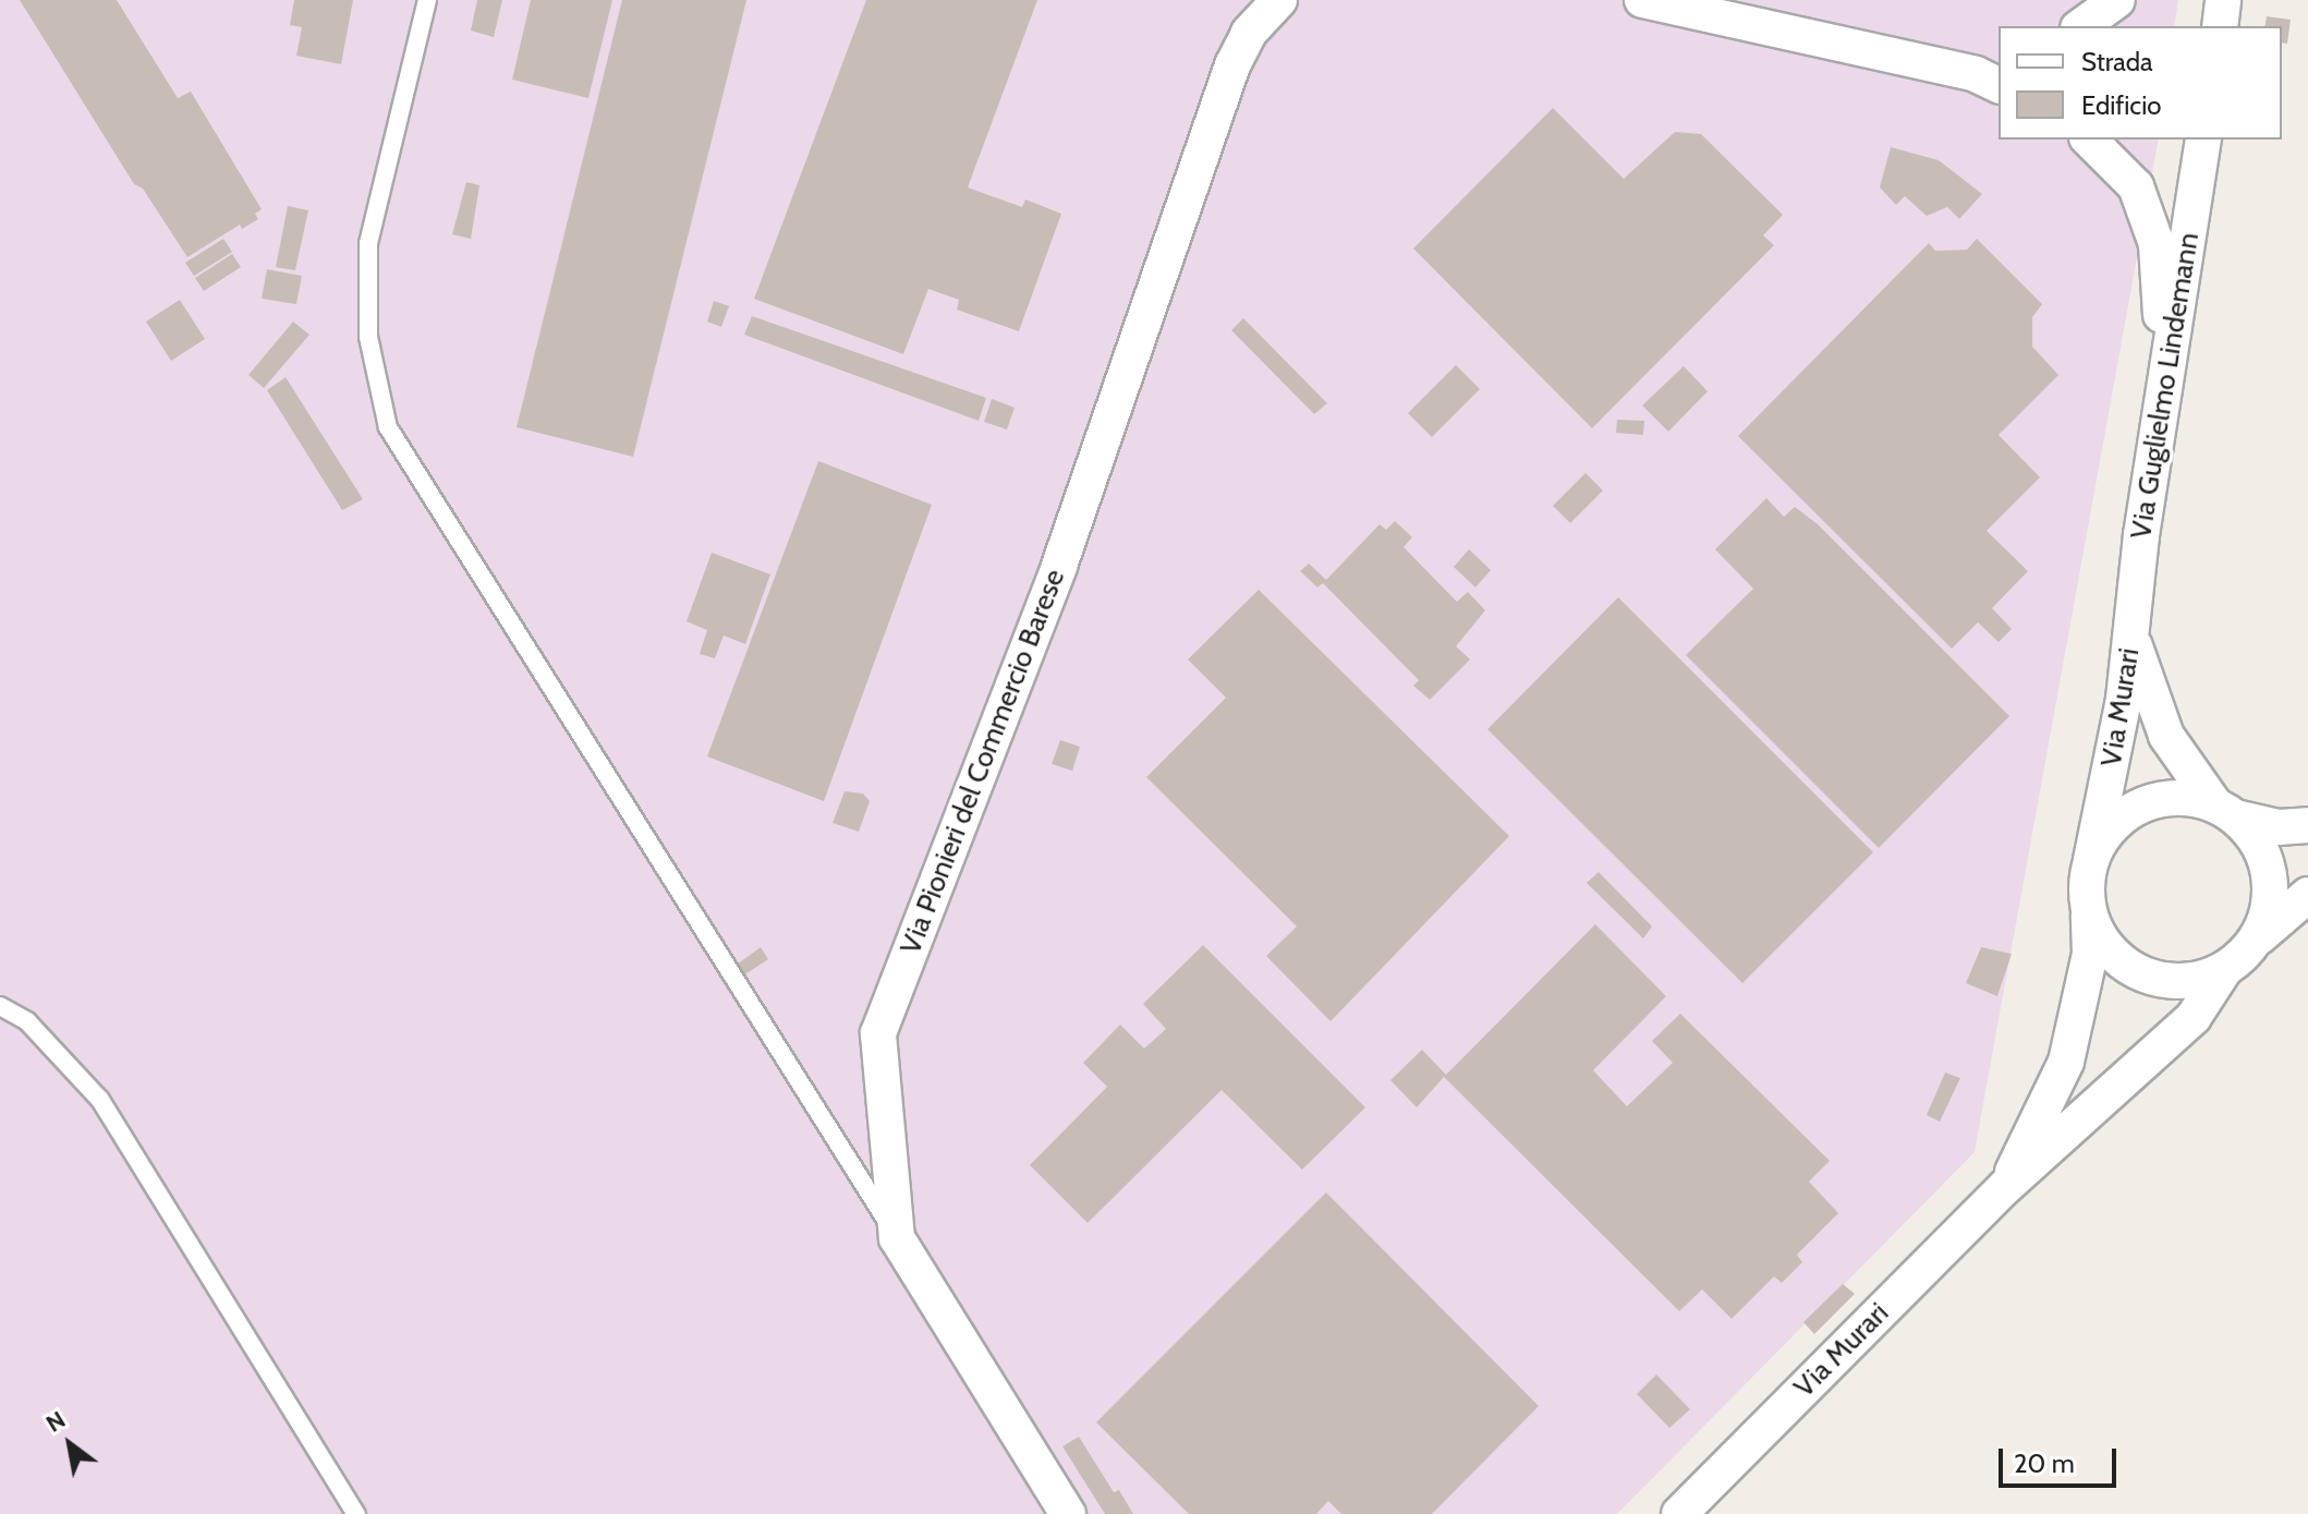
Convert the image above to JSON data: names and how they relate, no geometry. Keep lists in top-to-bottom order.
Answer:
{
  "streets": {
    "street": ["Via Guglielmo Lindemann", "Via Murari", "Via Pionieri del Commercio Barese"]
  },
  "crossings": [
    ["Via Guglielmo Lindemann", "Via Murari"]
  ],
  "legend": ["Strada", "Edificio"],
  "scale_bar": "20 m",
  "north": "top left"
}
